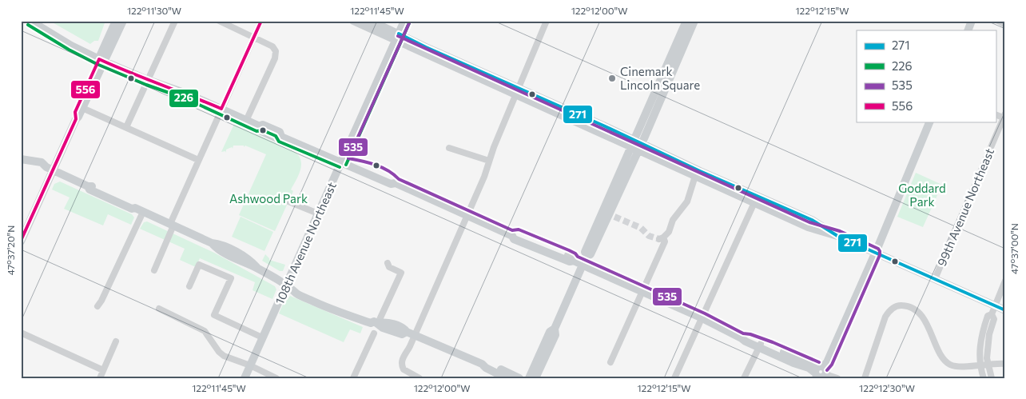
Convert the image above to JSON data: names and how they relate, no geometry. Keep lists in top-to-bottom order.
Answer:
{
  "streets": {
    "main road": ["108th Avenue Northeast"],
    "street": ["99th Avenue Northeast"]
  },
  "parks": ["Goddard Park", "Ashwood Park"],
  "places": ["Cinemark Lincoln Square"],
  "lines": [
    "transit line 556",
    "transit line 226",
    "transit line 535",
    "transit line 271"
  ],
  "legend": [
    "271",
    "226",
    "535",
    "556"
  ],
  "coordinates": [
    "122°11'30\"W",
    "122°11'45\"W",
    "122°12'00\"W",
    "122°12'15\"W",
    "47°37'00\"N",
    "47°37'20\"N",
    "122°12'30\"W"
  ]
}
